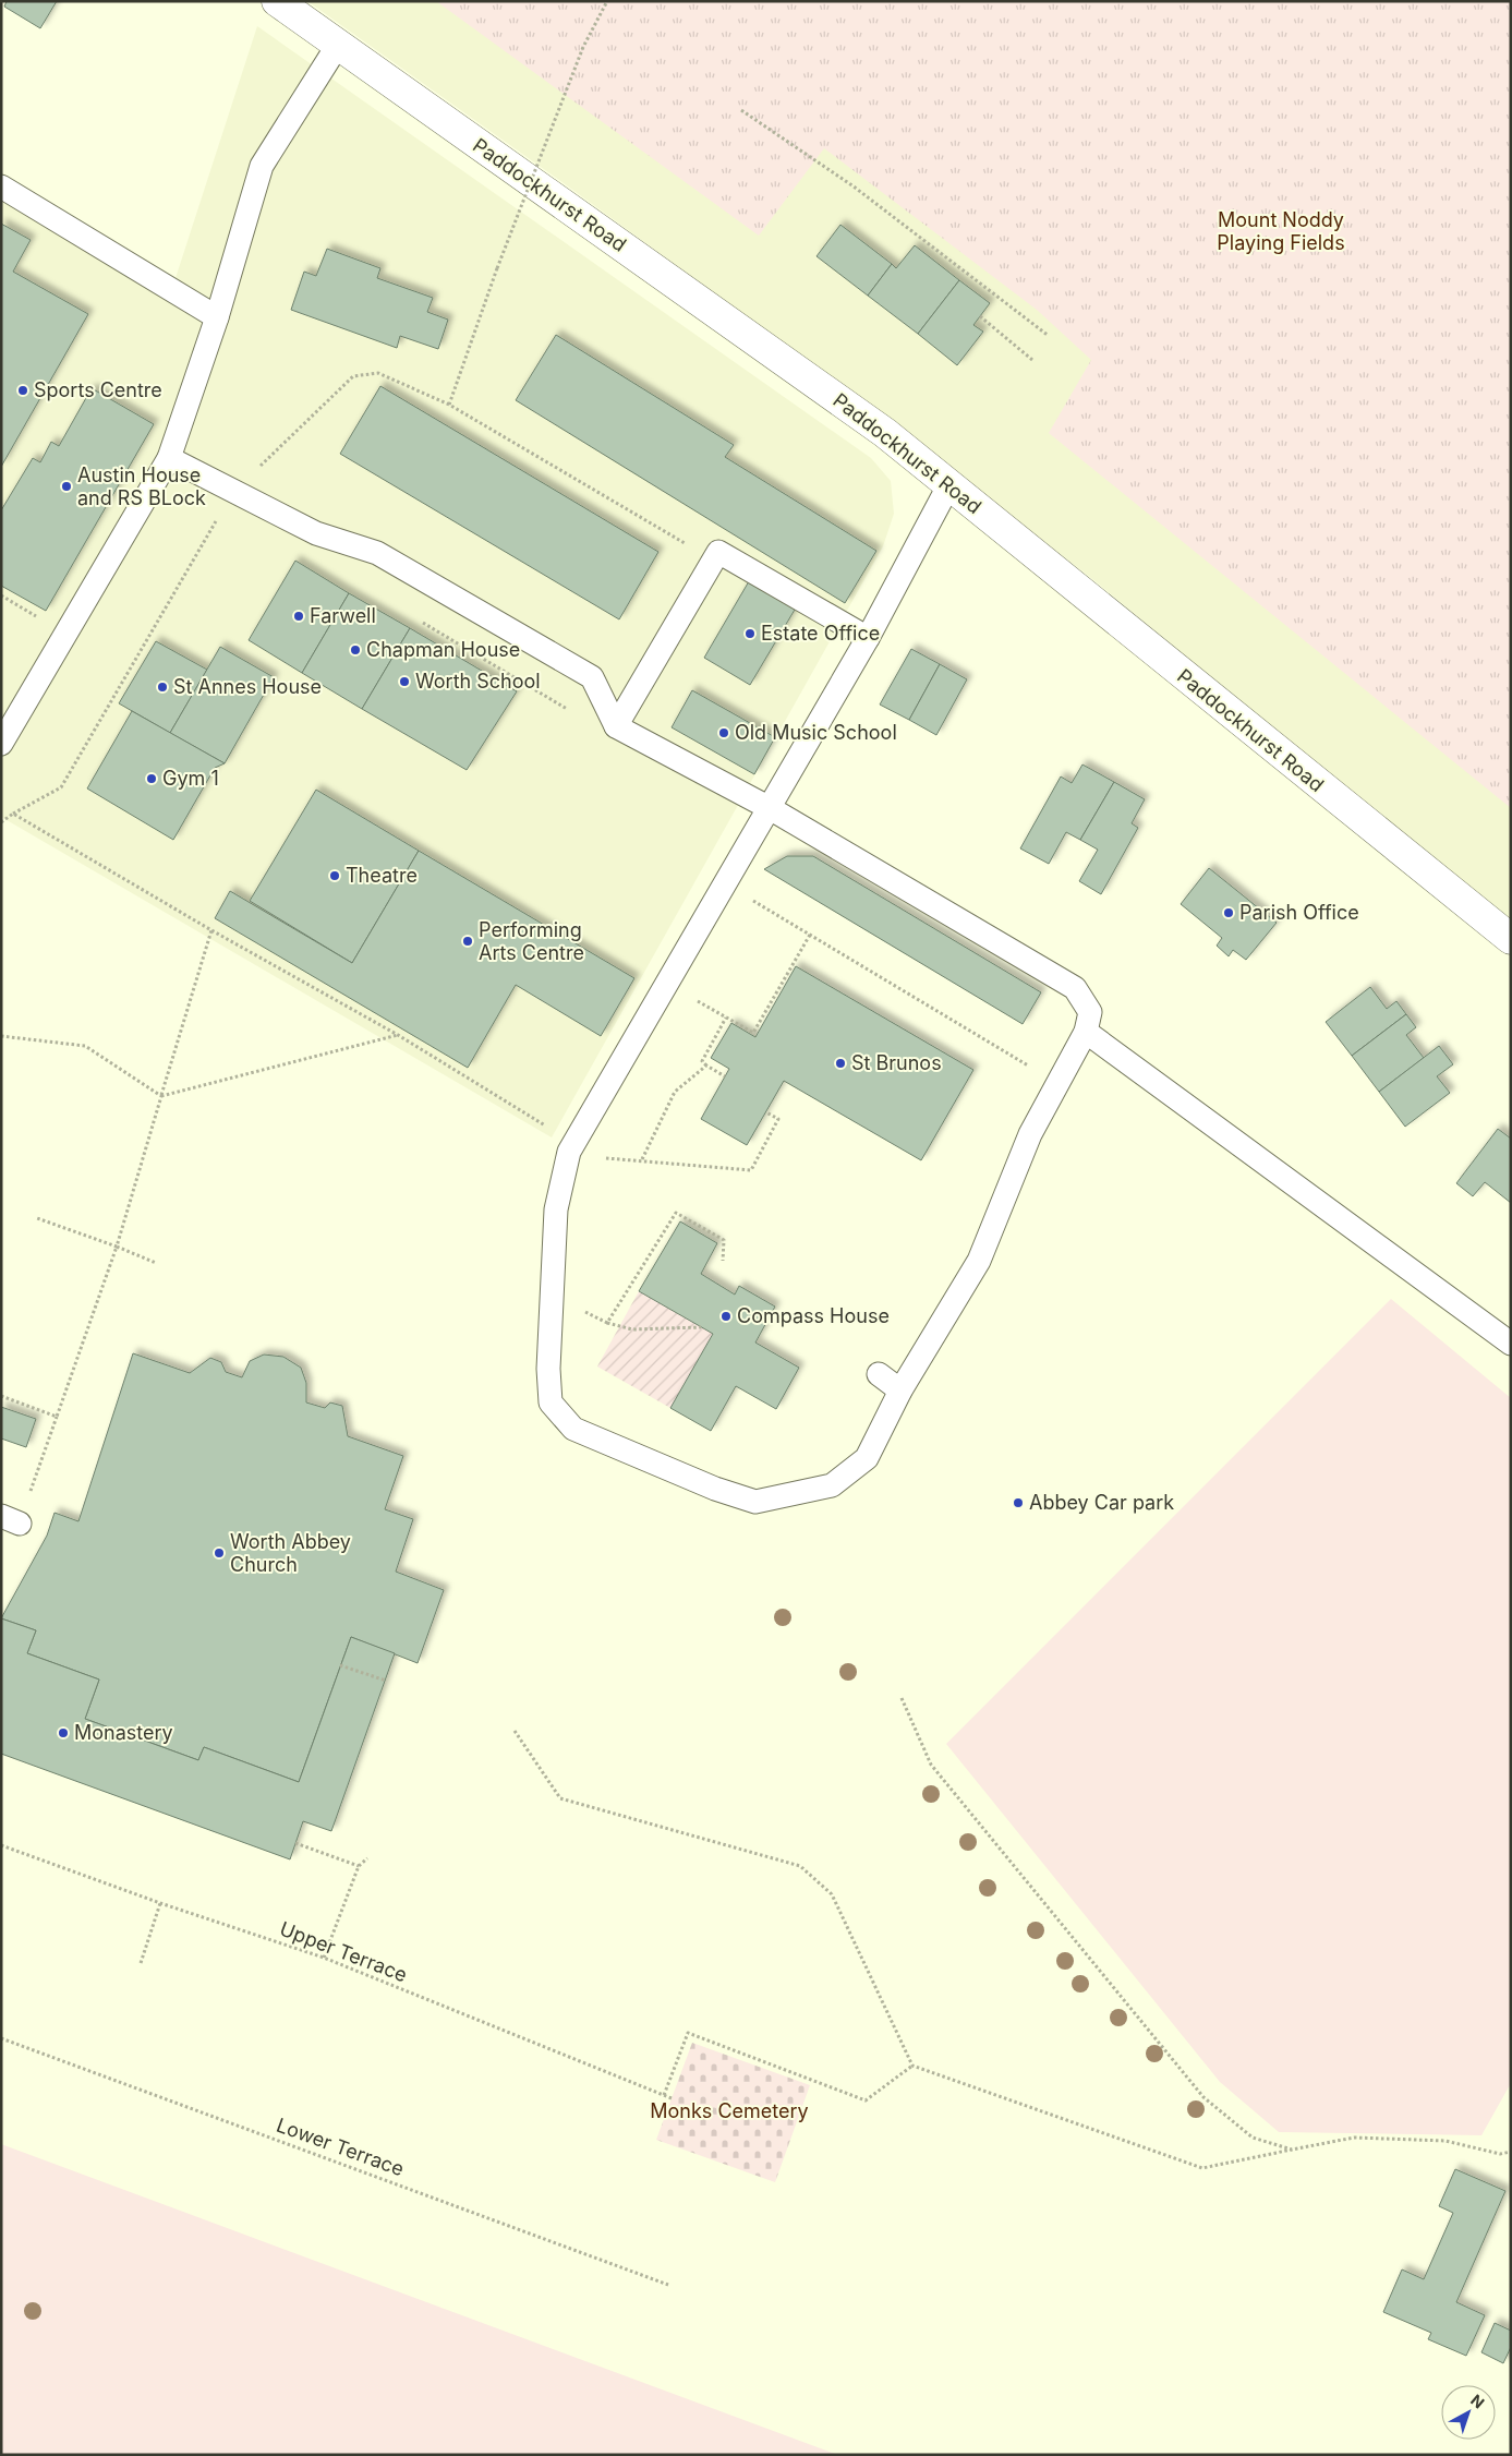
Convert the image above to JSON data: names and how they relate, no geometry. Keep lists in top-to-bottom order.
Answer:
{
  "streets": {
    "main road": ["Paddockhurst Road"],
    "path": ["Upper Terrace", "Lower Terrace"]
  },
  "parks": ["Mount Noddy Playing Fields", "Monks Cemetery"],
  "places": [
    "Sports Centre",
    "Austin House and RS BLock",
    "Farwell",
    "Estate Office",
    "Chapman House",
    "Worth School",
    "St Annes House",
    "Old Music School",
    "Gym 1",
    "Theatre",
    "Parish Office",
    "Performing Arts Centre",
    "St Brunos",
    "Compass House",
    "Abbey Car park",
    "Worth Abbey Church",
    "Monastery"
  ],
  "north": "top right"
}
